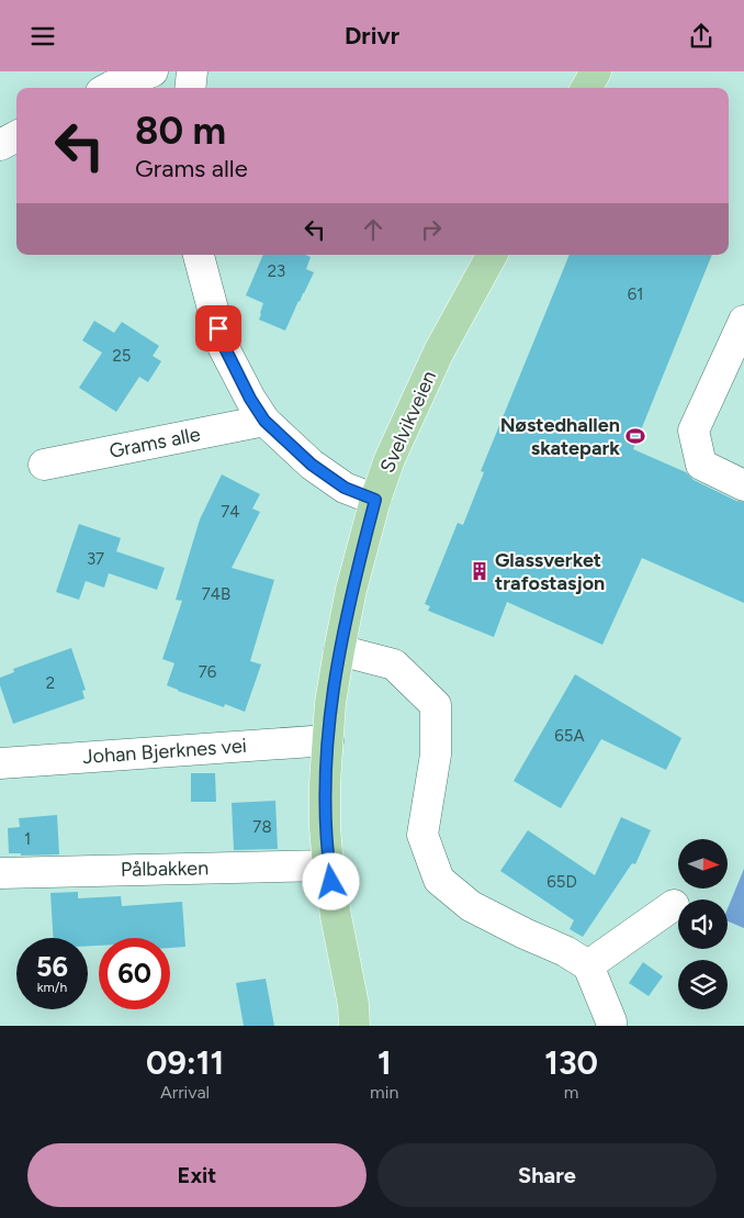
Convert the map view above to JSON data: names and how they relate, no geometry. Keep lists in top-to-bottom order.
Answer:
{
  "streets": {
    "main road": ["Svelvikveien"],
    "street": ["Grams alle", "Johan Bjerknes vei", "Pålbakken"]
  },
  "crossings": [
    ["Svelvikveien", "Johan Bjerknes vei"],
    ["Svelvikveien", "Pålbakken"]
  ],
  "places": {
    "sports": ["Nøstedhallen skatepark"],
    "building": ["Glassverket trafostasjon"]
  },
  "house_numbers": [
    "23",
    "61",
    "25",
    "74",
    "37",
    "74B",
    "76",
    "2",
    "65A",
    "78",
    "1",
    "65D"
  ],
  "north": "right",
  "page": {
    "header": "Drivr",
    "turn": ["80 m", "Grams alle"],
    "speed": "56 km/h",
    "limit": "60",
    "eta": [
      "09:11",
      "Arrival",
      "1",
      "min",
      "130",
      "m"
    ],
    "buttons": ["Exit", "Share"]
  }
}
